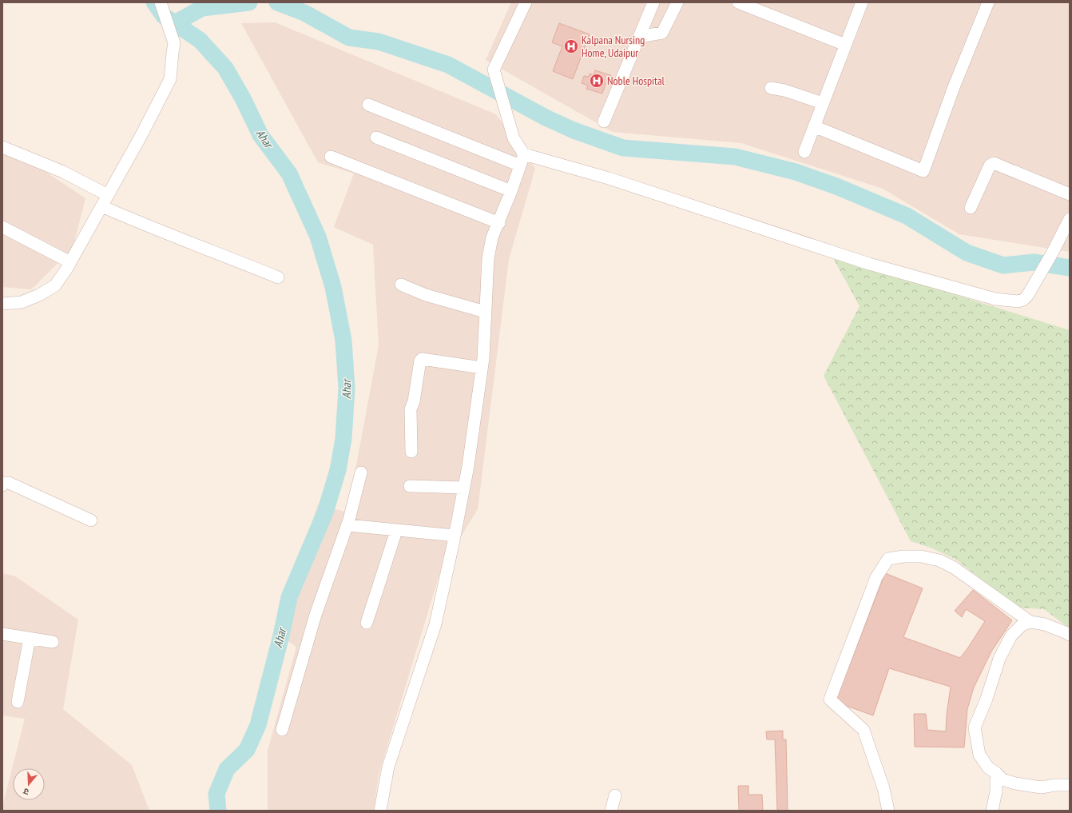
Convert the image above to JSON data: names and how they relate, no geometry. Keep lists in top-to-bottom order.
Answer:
{
  "water": ["Ahar"],
  "places": {
    "hospital": ["Kalpana Nursing Home, Udaipur", "Noble Hospital"]
  },
  "north": "bottom"
}
